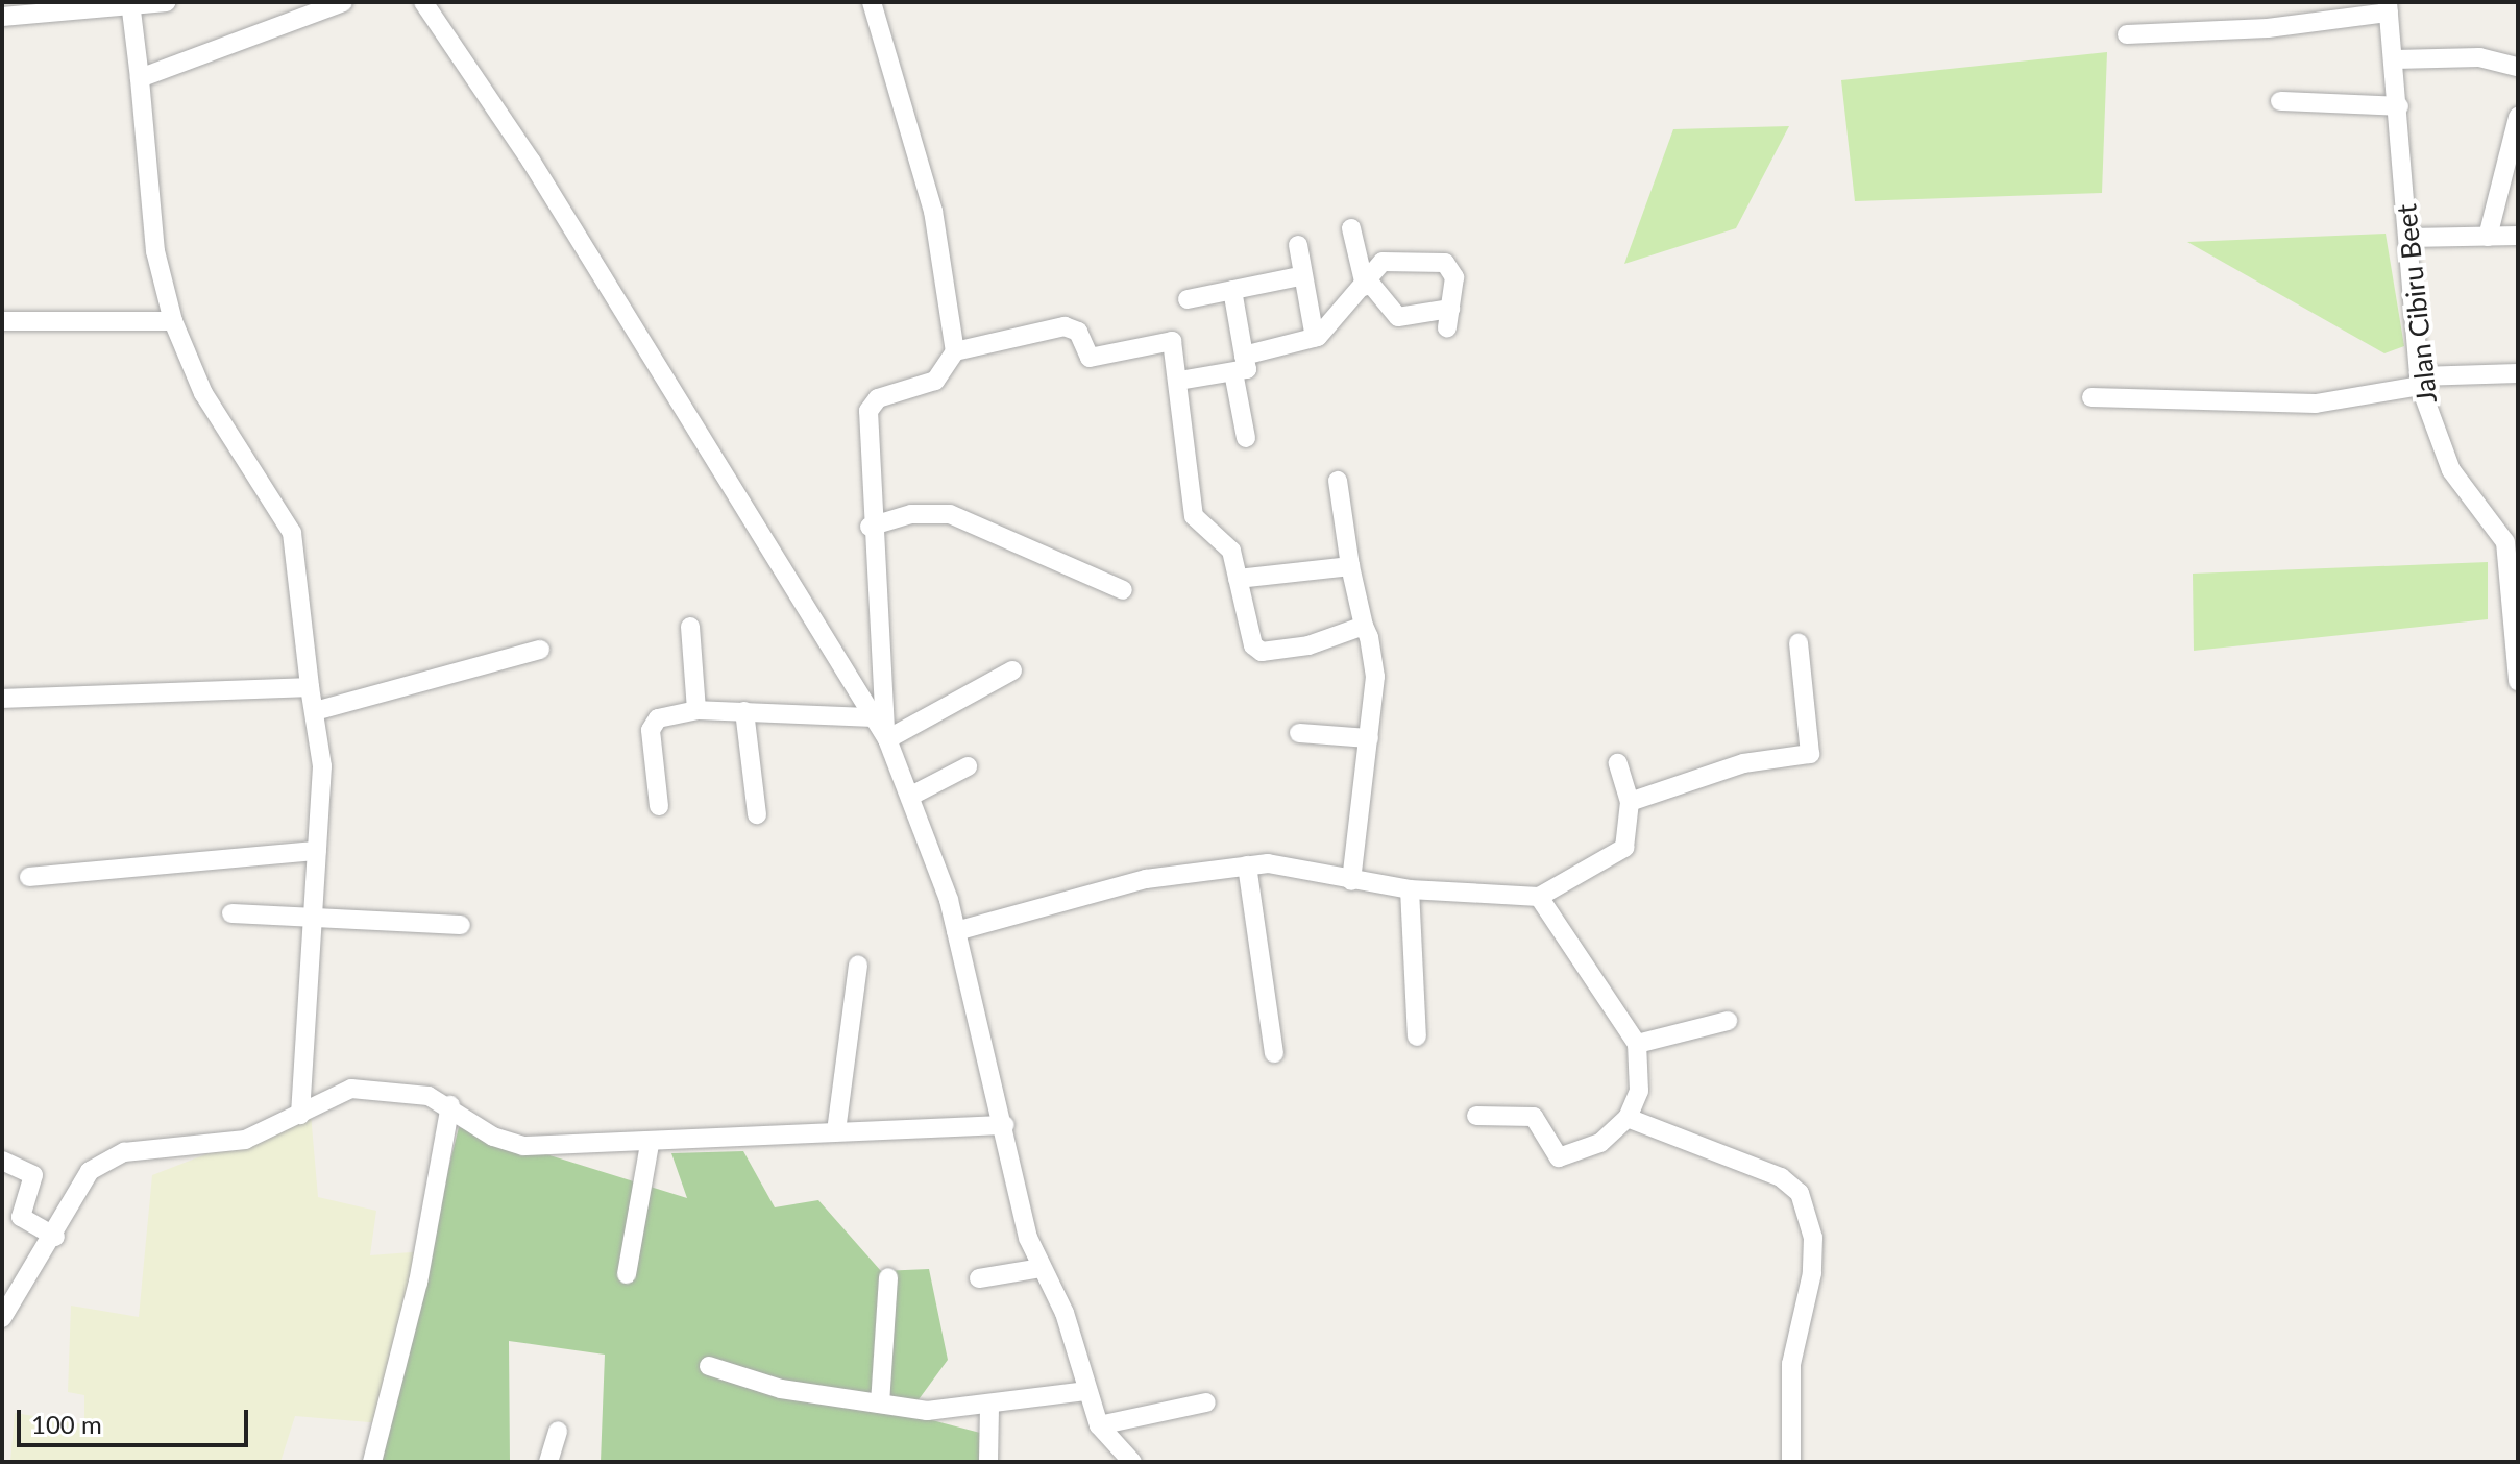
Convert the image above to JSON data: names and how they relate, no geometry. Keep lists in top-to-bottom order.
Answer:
{
  "streets": {
    "street": ["Jalan Cibiru Beet"]
  },
  "scale_bar": "100 m"
}
